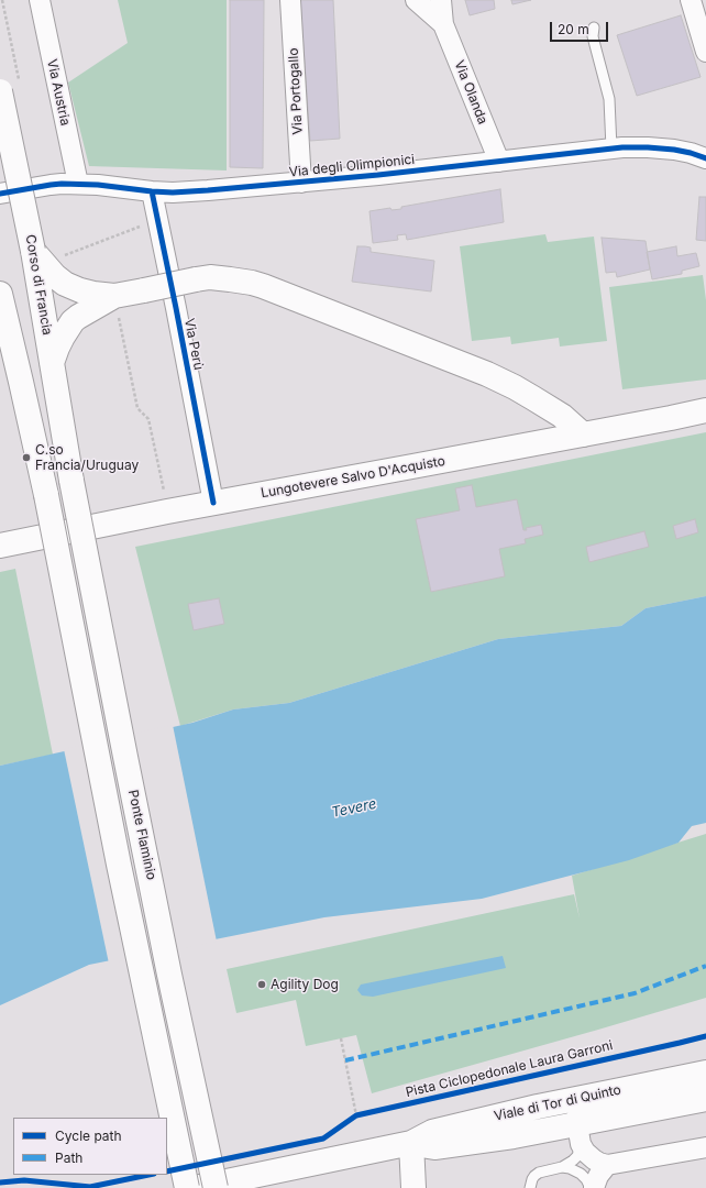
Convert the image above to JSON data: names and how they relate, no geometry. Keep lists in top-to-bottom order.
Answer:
{
  "streets": {
    "main road": [
      "Corso di Francia",
      "Lungotevere Salvo D'Acquisto",
      "Ponte Flaminio",
      "Viale di Tor di Quinto"
    ],
    "street": [
      "Via Portogallo",
      "Via Austria",
      "Via Olanda",
      "Via degli Olimpionici",
      "Via Perù"
    ],
    "cycle path": ["Pista Ciclopedonale Laura Garroni"]
  },
  "crossings": [
    ["Via Portogallo", "Via degli Olimpionici"],
    ["Via Austria", "Via degli Olimpionici"],
    ["Via Olanda", "Via degli Olimpionici"],
    ["Via degli Olimpionici", "Via Perù"],
    ["Corso di Francia", "Ponte Flaminio"],
    ["Via Perù", "Lungotevere Salvo D'Acquisto"]
  ],
  "water": ["Tevere"],
  "places": ["C.so Francia/Uruguay", "Agility Dog"],
  "legend": ["Cycle path", "Path"],
  "scale_bar": "20 m"
}
